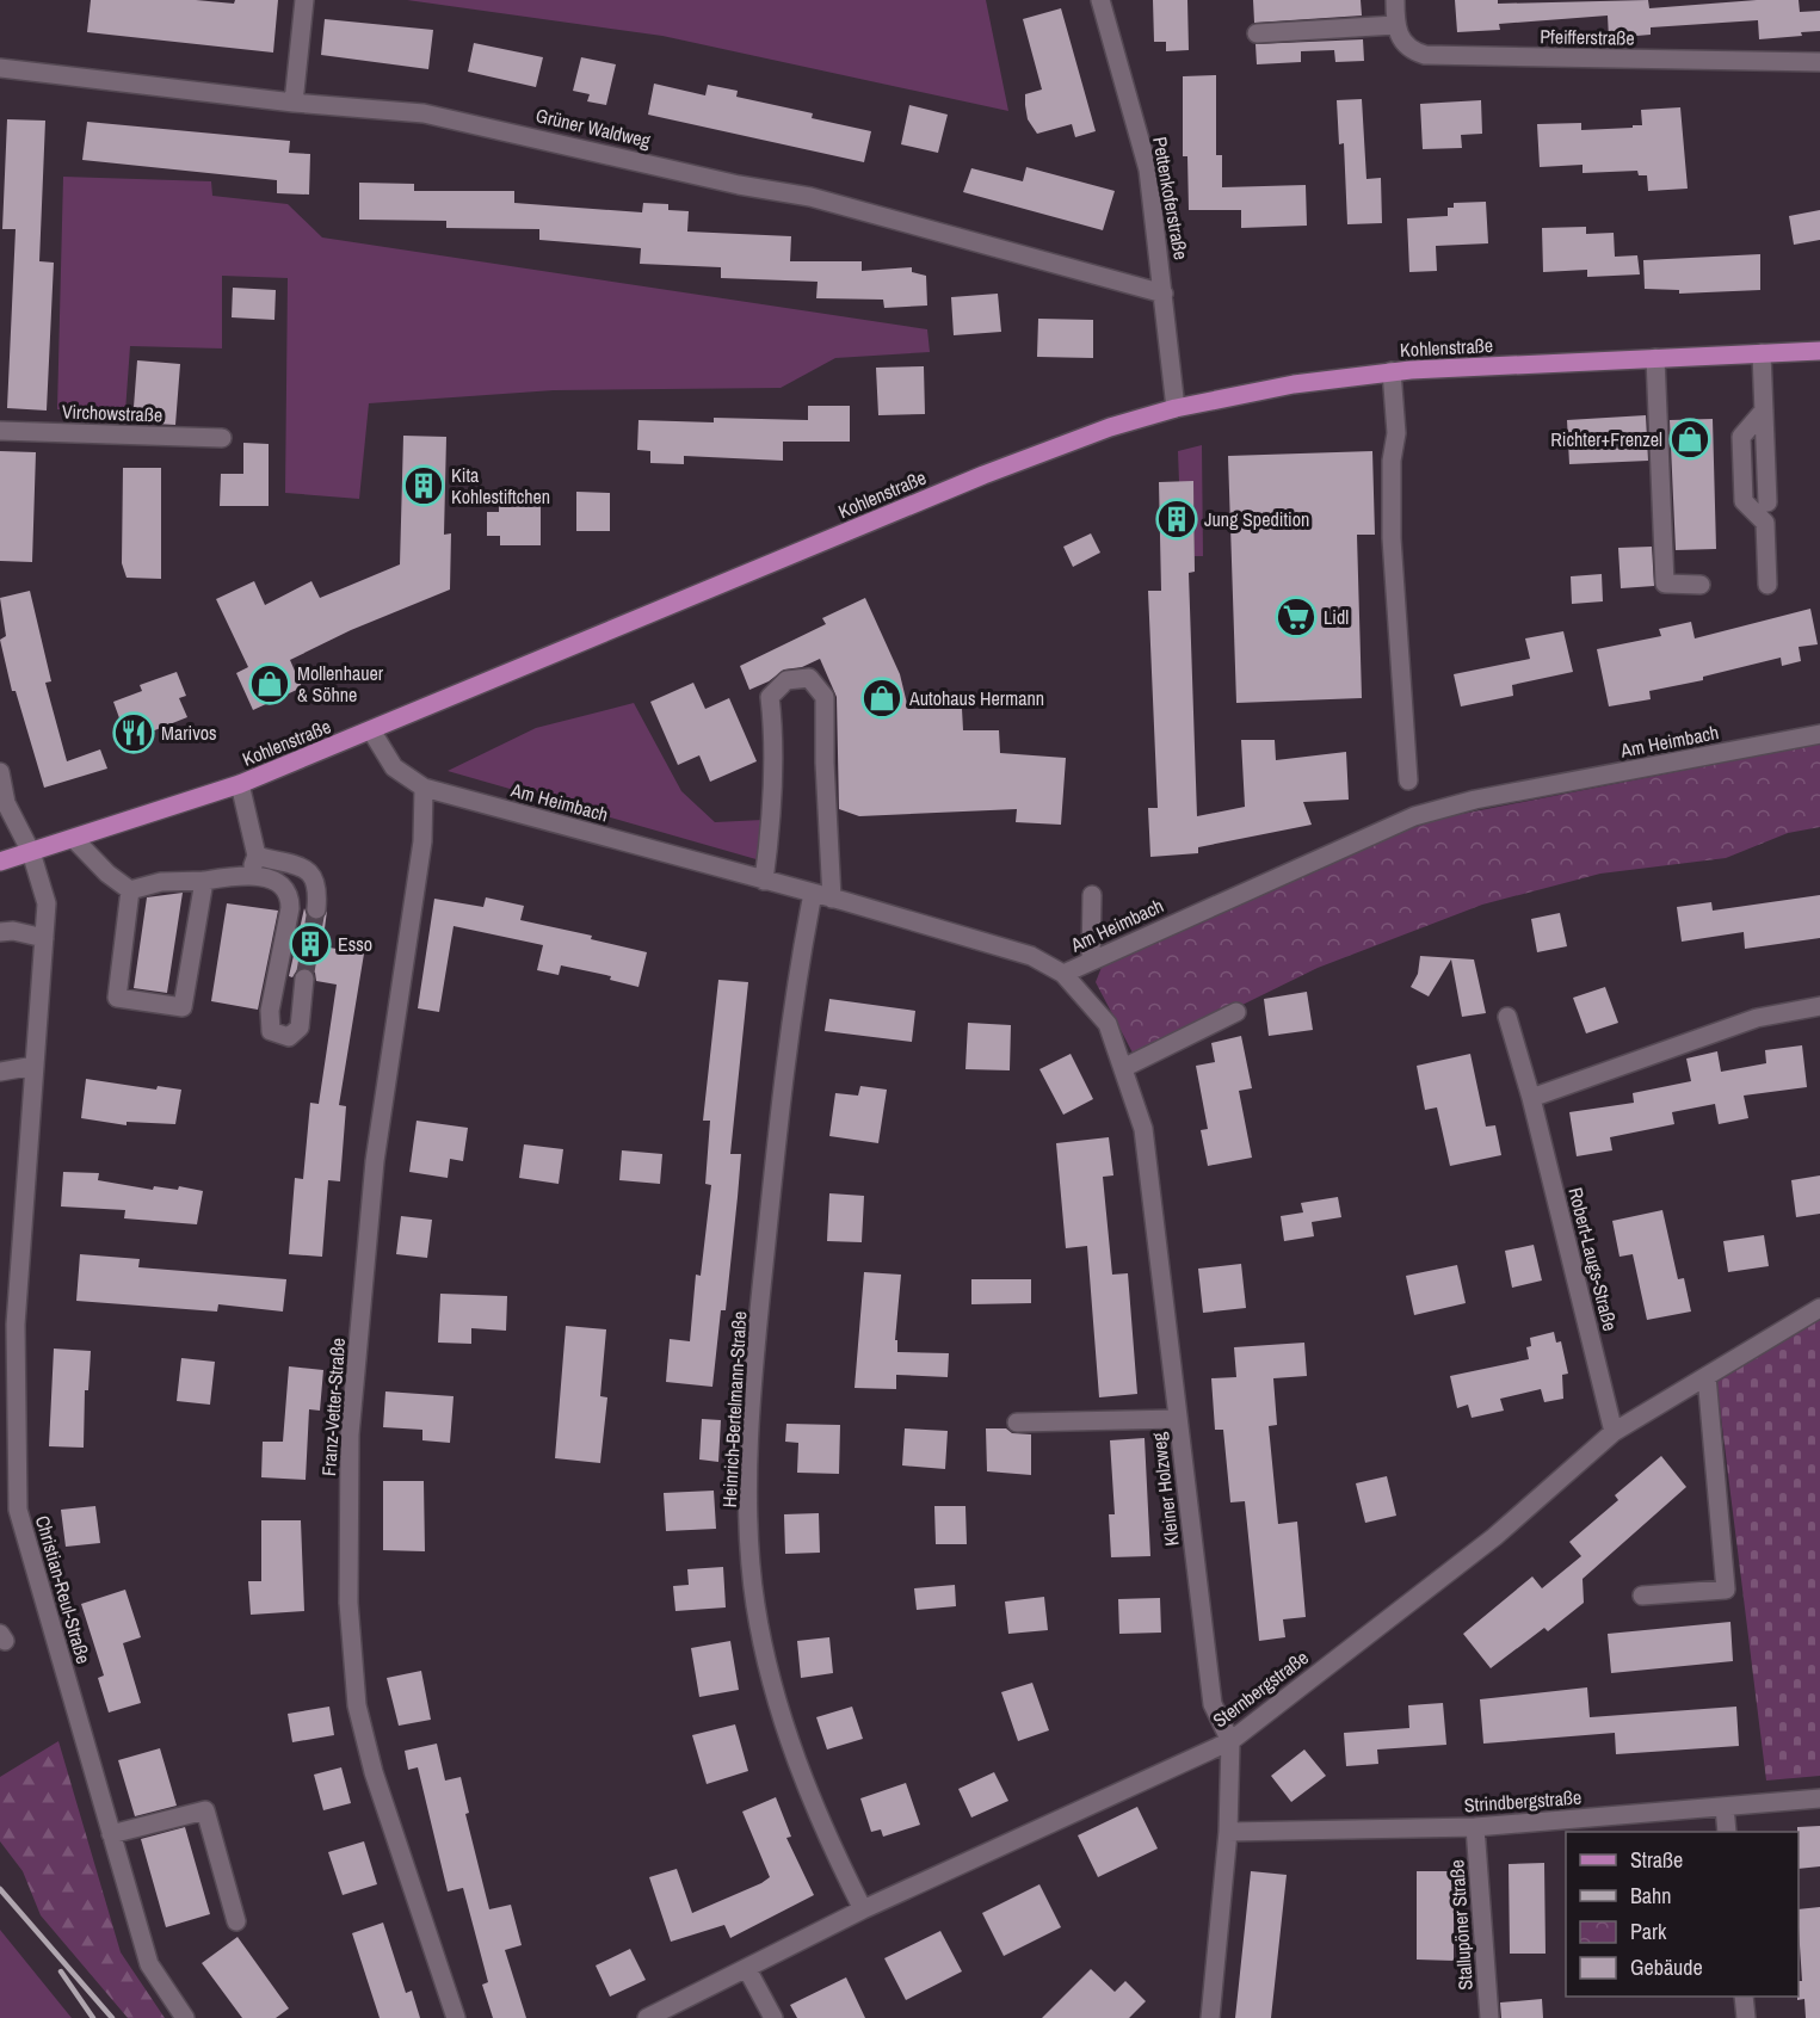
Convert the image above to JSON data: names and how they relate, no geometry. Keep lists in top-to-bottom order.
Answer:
{
  "streets": {
    "main road": ["Kohlenstraße"],
    "street": [
      "Pfeifferstraße",
      "Grüner Waldweg",
      "Pettenkoferstraße",
      "Virchowstraße",
      "Am Heimbach",
      "Robert-Laugs-Straße",
      "Franz-Vetter-Straße",
      "Heinrich-Bertelmann-Straße",
      "Kleiner Holzweg",
      "Christian-Reul-Straße",
      "Sternbergstraße",
      "Strindbergstraße",
      "Stallupöner Straße"
    ]
  },
  "crossings": [
    ["Grüner Waldweg", "Pettenkoferstraße"],
    ["Pettenkoferstraße", "Kohlenstraße"],
    ["Kohlenstraße", "Am Heimbach"],
    ["Kohlenstraße", "Christian-Reul-Straße"],
    ["Am Heimbach", "Franz-Vetter-Straße"],
    ["Am Heimbach", "Heinrich-Bertelmann-Straße"],
    ["Am Heimbach", "Kleiner Holzweg"],
    ["Robert-Laugs-Straße", "Sternbergstraße"],
    ["Heinrich-Bertelmann-Straße", "Sternbergstraße"],
    ["Kleiner Holzweg", "Sternbergstraße"],
    ["Kleiner Holzweg", "Strindbergstraße"],
    ["Strindbergstraße", "Stallupöner Straße"]
  ],
  "places": {
    "shop": ["Richter+Frenzel", "Mollenhauer & Söhne", "Autohaus Hermann"],
    "building": ["Kita Kohlestiftchen", "Jung Spedition", "Esso"],
    "supermarket": ["Lidl"],
    "restaurant": ["Marivos"]
  },
  "legend": [
    "Straße",
    "Bahn",
    "Park",
    "Gebäude"
  ]
}
